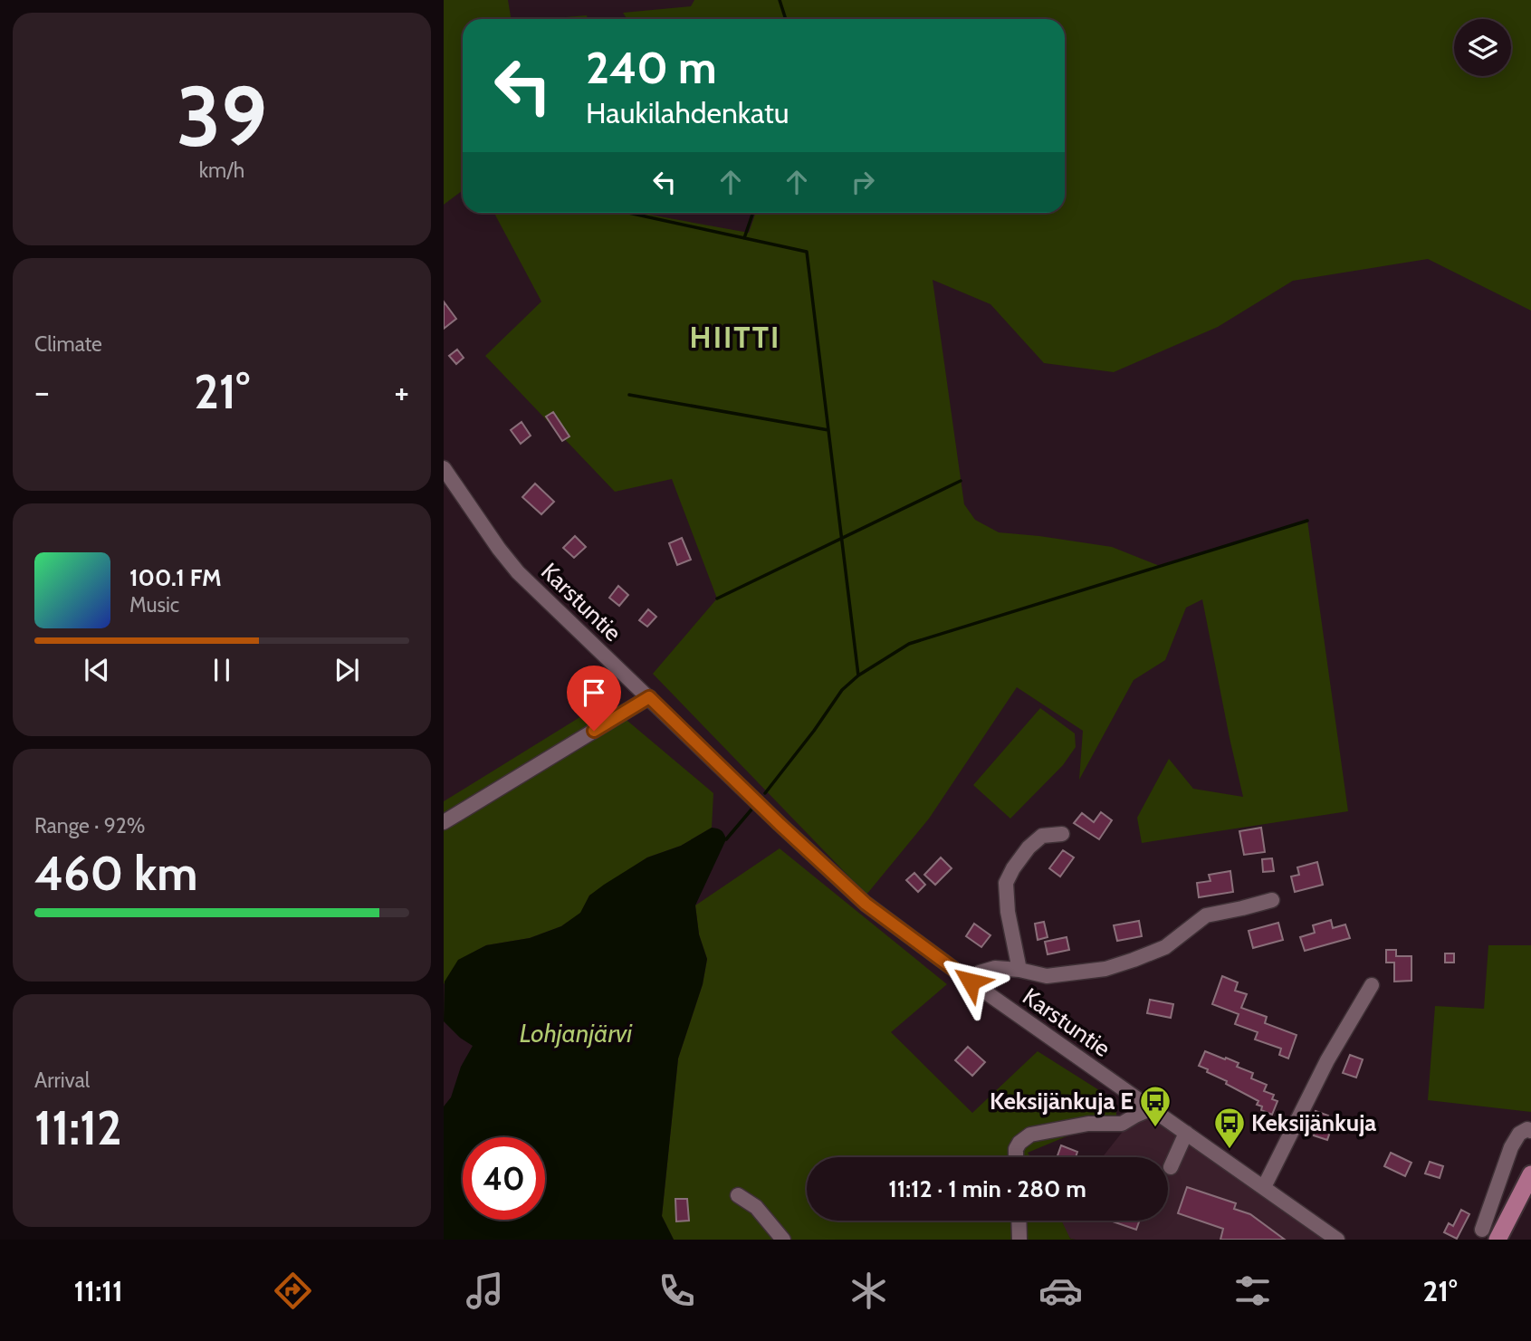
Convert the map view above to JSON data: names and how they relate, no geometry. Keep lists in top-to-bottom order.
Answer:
{
  "streets": {
    "street": ["Karstuntie"]
  },
  "districts": ["HIITTI"],
  "water": ["Lohjanjärvi"],
  "places": {
    "bus stop": ["Keksijänkuja E", "Keksijänkuja"]
  },
  "page": {
    "tile": [
      ["39", "km/h"],
      "Climate",
      ["Range · 92%", "460 km"],
      ["Arrival", "11:12"]
    ],
    "turn": ["240 m", "Haukilahdenkatu"],
    "heat": ["−", "21°", "+"],
    "song": ["100.1 FM", "Music"],
    "limit": "40",
    "trip": "11:12 · 1 min · 280 m",
    "tabs": ["11:11", "21°"]
  }
}
